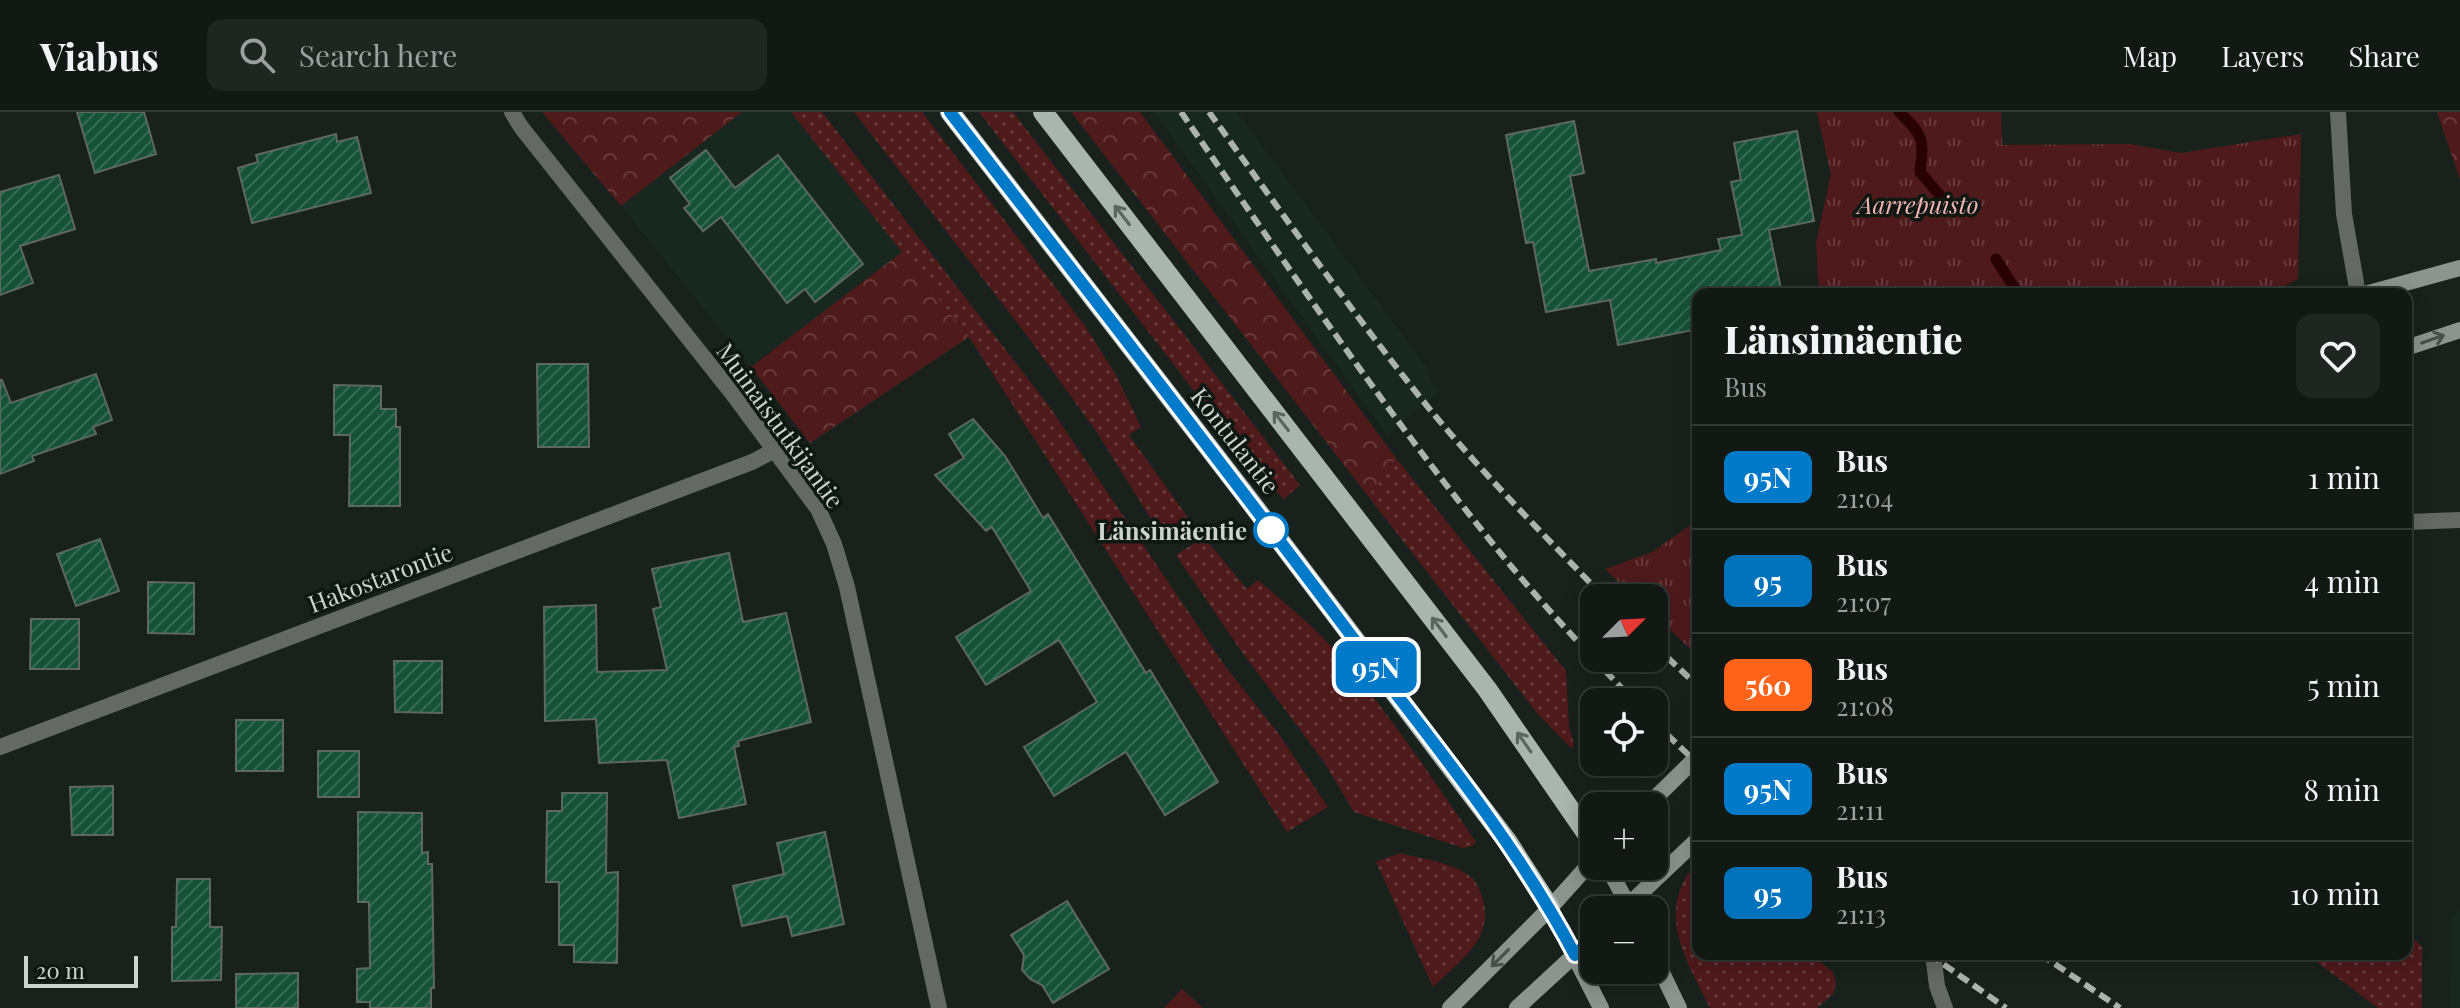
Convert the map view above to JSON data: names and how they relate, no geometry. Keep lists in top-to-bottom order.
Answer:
{
  "streets": {
    "main road": ["Kontulantie"],
    "street": ["Muinaistutkijantie", "Hakostarontie"]
  },
  "crossings": [
    ["Muinaistutkijantie", "Hakostarontie"]
  ],
  "parks": ["Aarrepuisto"],
  "places": ["Länsimäentie"],
  "lines": ["bus line 95N"],
  "scale_bar": "20 m",
  "north": "top right",
  "page": {
    "header": "Viabus",
    "search": "Search here",
    "nav": ["Map", "Layers", "Share"],
    "on_map": "95N",
    "heading": ["Länsimäentie", "Bus"],
    "list": [
      {
        "mark": "95N",
        "name": "Bus",
        "note": "21:04",
        "value": "1 min"
      },
      {
        "mark": "95",
        "name": "Bus",
        "note": "21:07",
        "value": "4 min"
      },
      {
        "mark": "560",
        "name": "Bus",
        "note": "21:08",
        "value": "5 min"
      },
      {
        "mark": "95N",
        "name": "Bus",
        "note": "21:11",
        "value": "8 min"
      },
      {
        "mark": "95",
        "name": "Bus",
        "note": "21:13",
        "value": "10 min"
      }
    ],
    "map_buttons": ["+", "−"],
    "scale": "20 m"
  }
}
